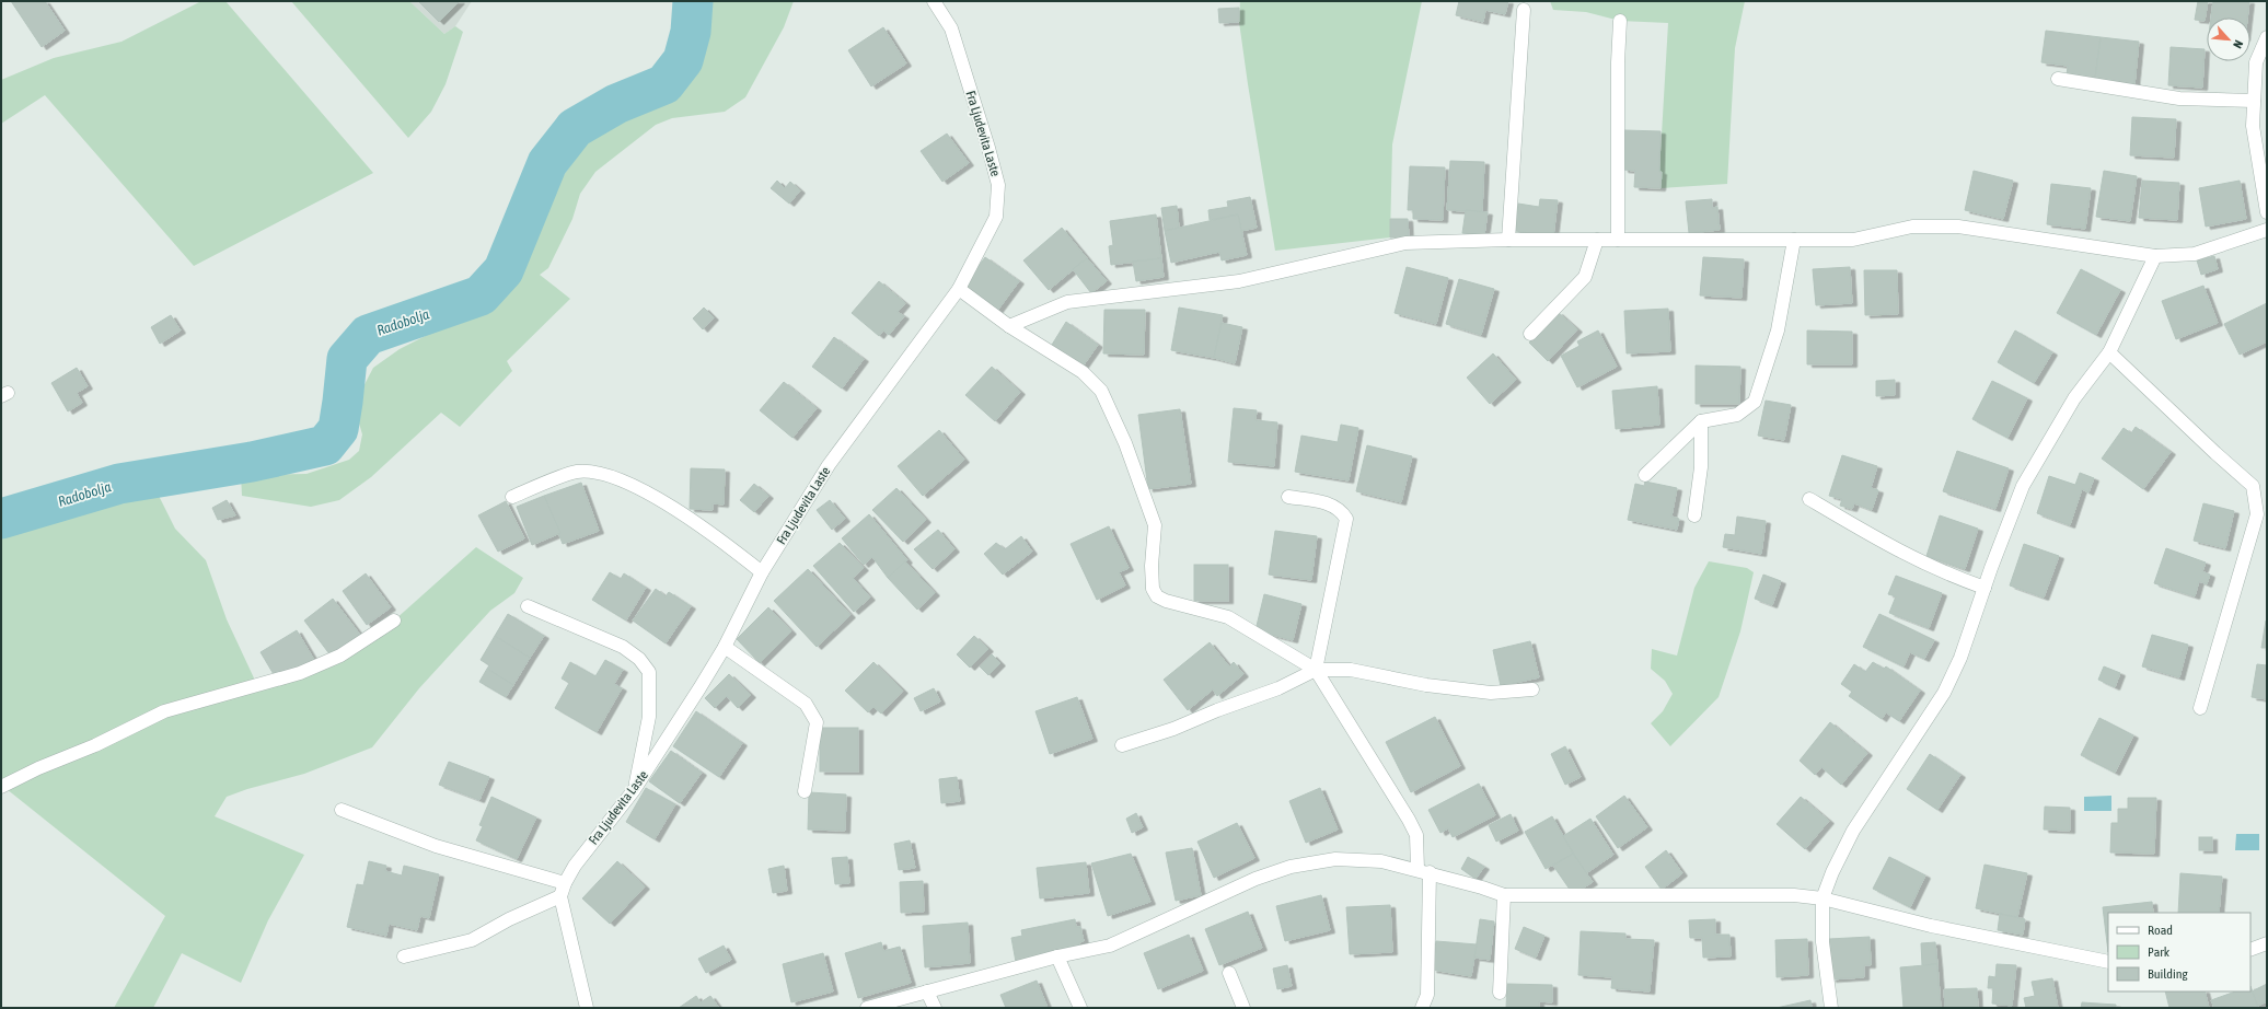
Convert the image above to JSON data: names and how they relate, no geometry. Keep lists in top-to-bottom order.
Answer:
{
  "streets": {
    "street": ["Fra Ljudevita Laste"]
  },
  "water": ["Radobolja"],
  "legend": ["Road", "Park", "Building"],
  "north": "bottom right"
}
